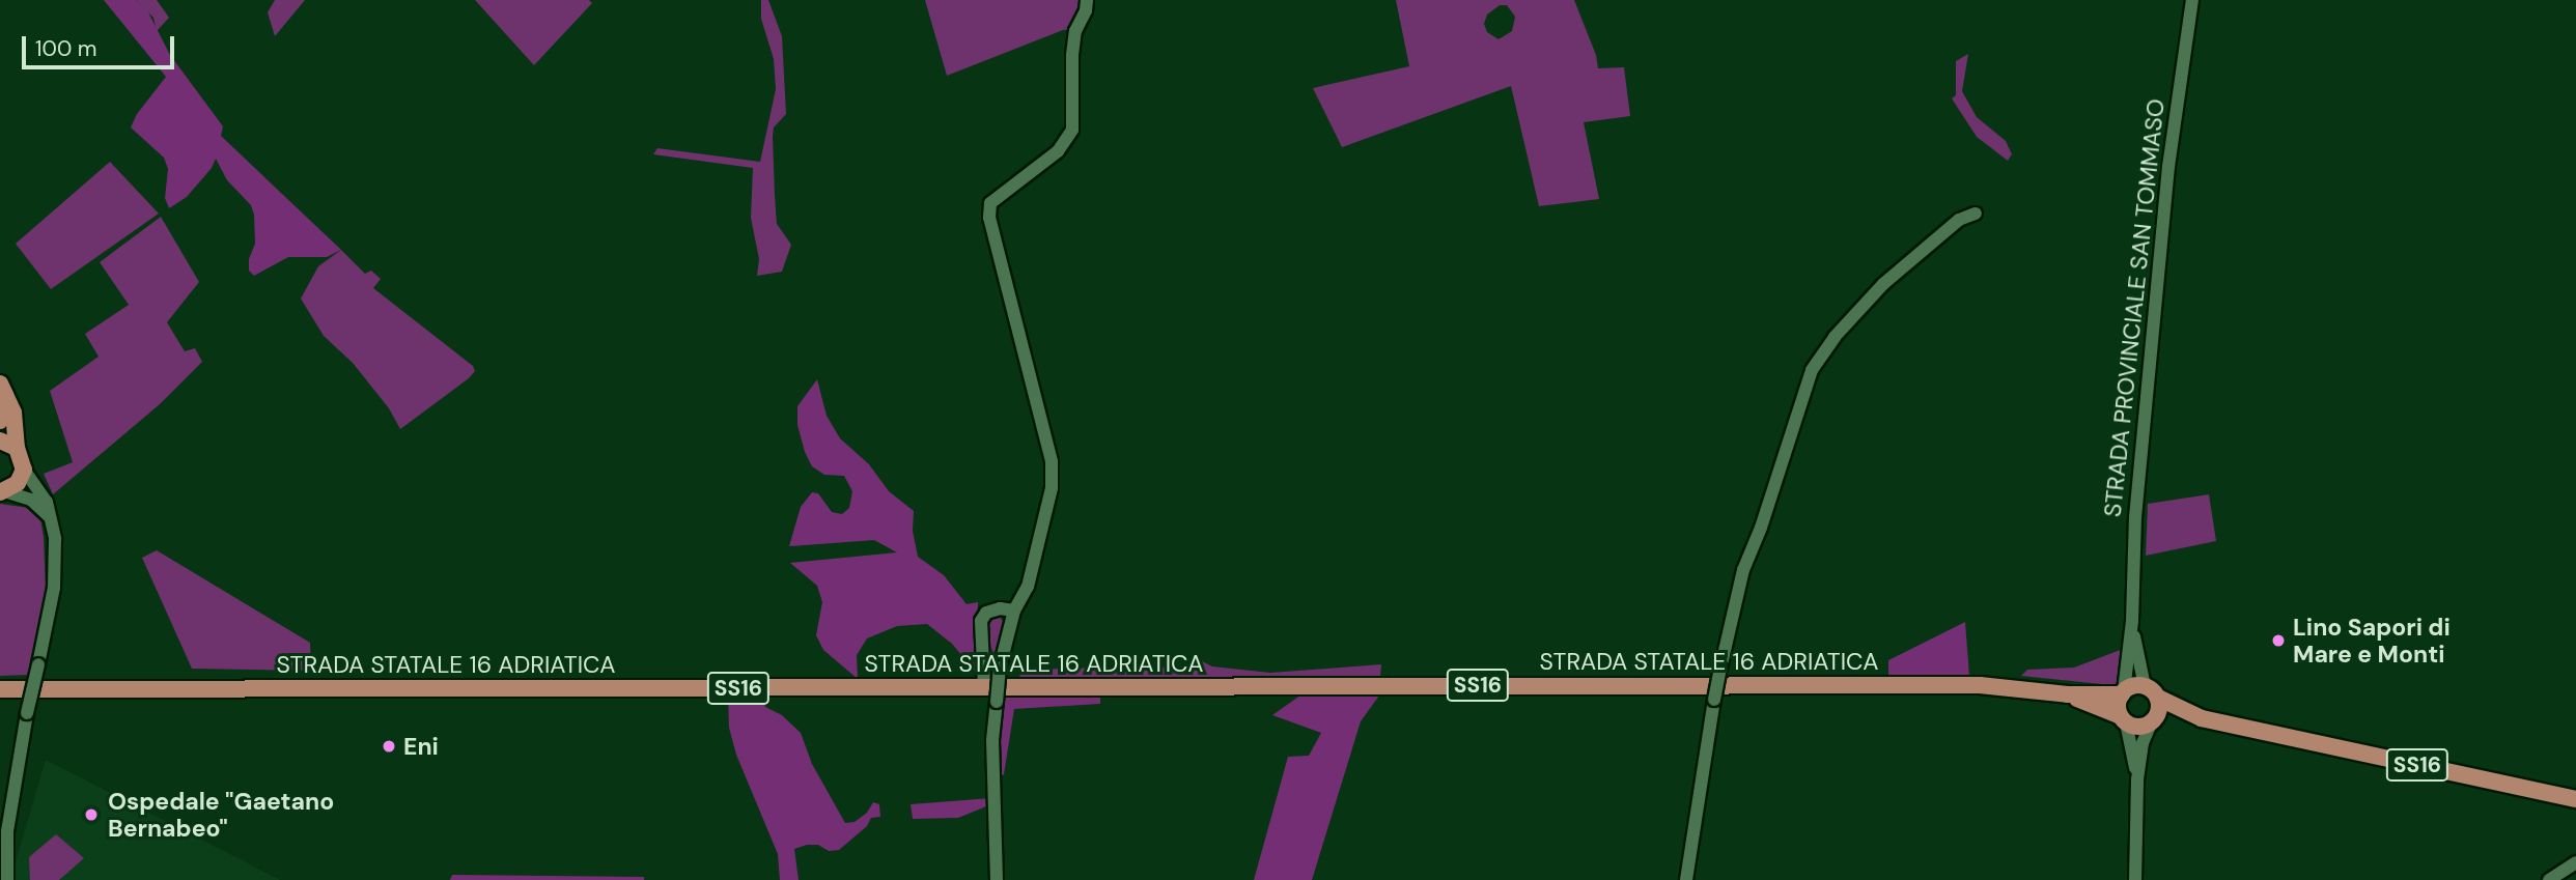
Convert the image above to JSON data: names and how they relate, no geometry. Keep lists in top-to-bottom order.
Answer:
{
  "streets": {
    "main road": ["STRADA STATALE 16 ADRIATICA", "SS16"],
    "street": ["STRADA PROVINCIALE SAN TOMMASO"]
  },
  "crossings": [
    ["STRADA PROVINCIALE SAN TOMMASO", "STRADA STATALE 16 ADRIATICA"],
    ["STRADA PROVINCIALE SAN TOMMASO", "SS16"],
    ["STRADA STATALE 16 ADRIATICA", "SS16"]
  ],
  "places": ["Lino Sapori di Mare e Monti", "Eni", "Ospedale \"Gaetano Bernabeo\""],
  "scale_bar": "100 m"
}
